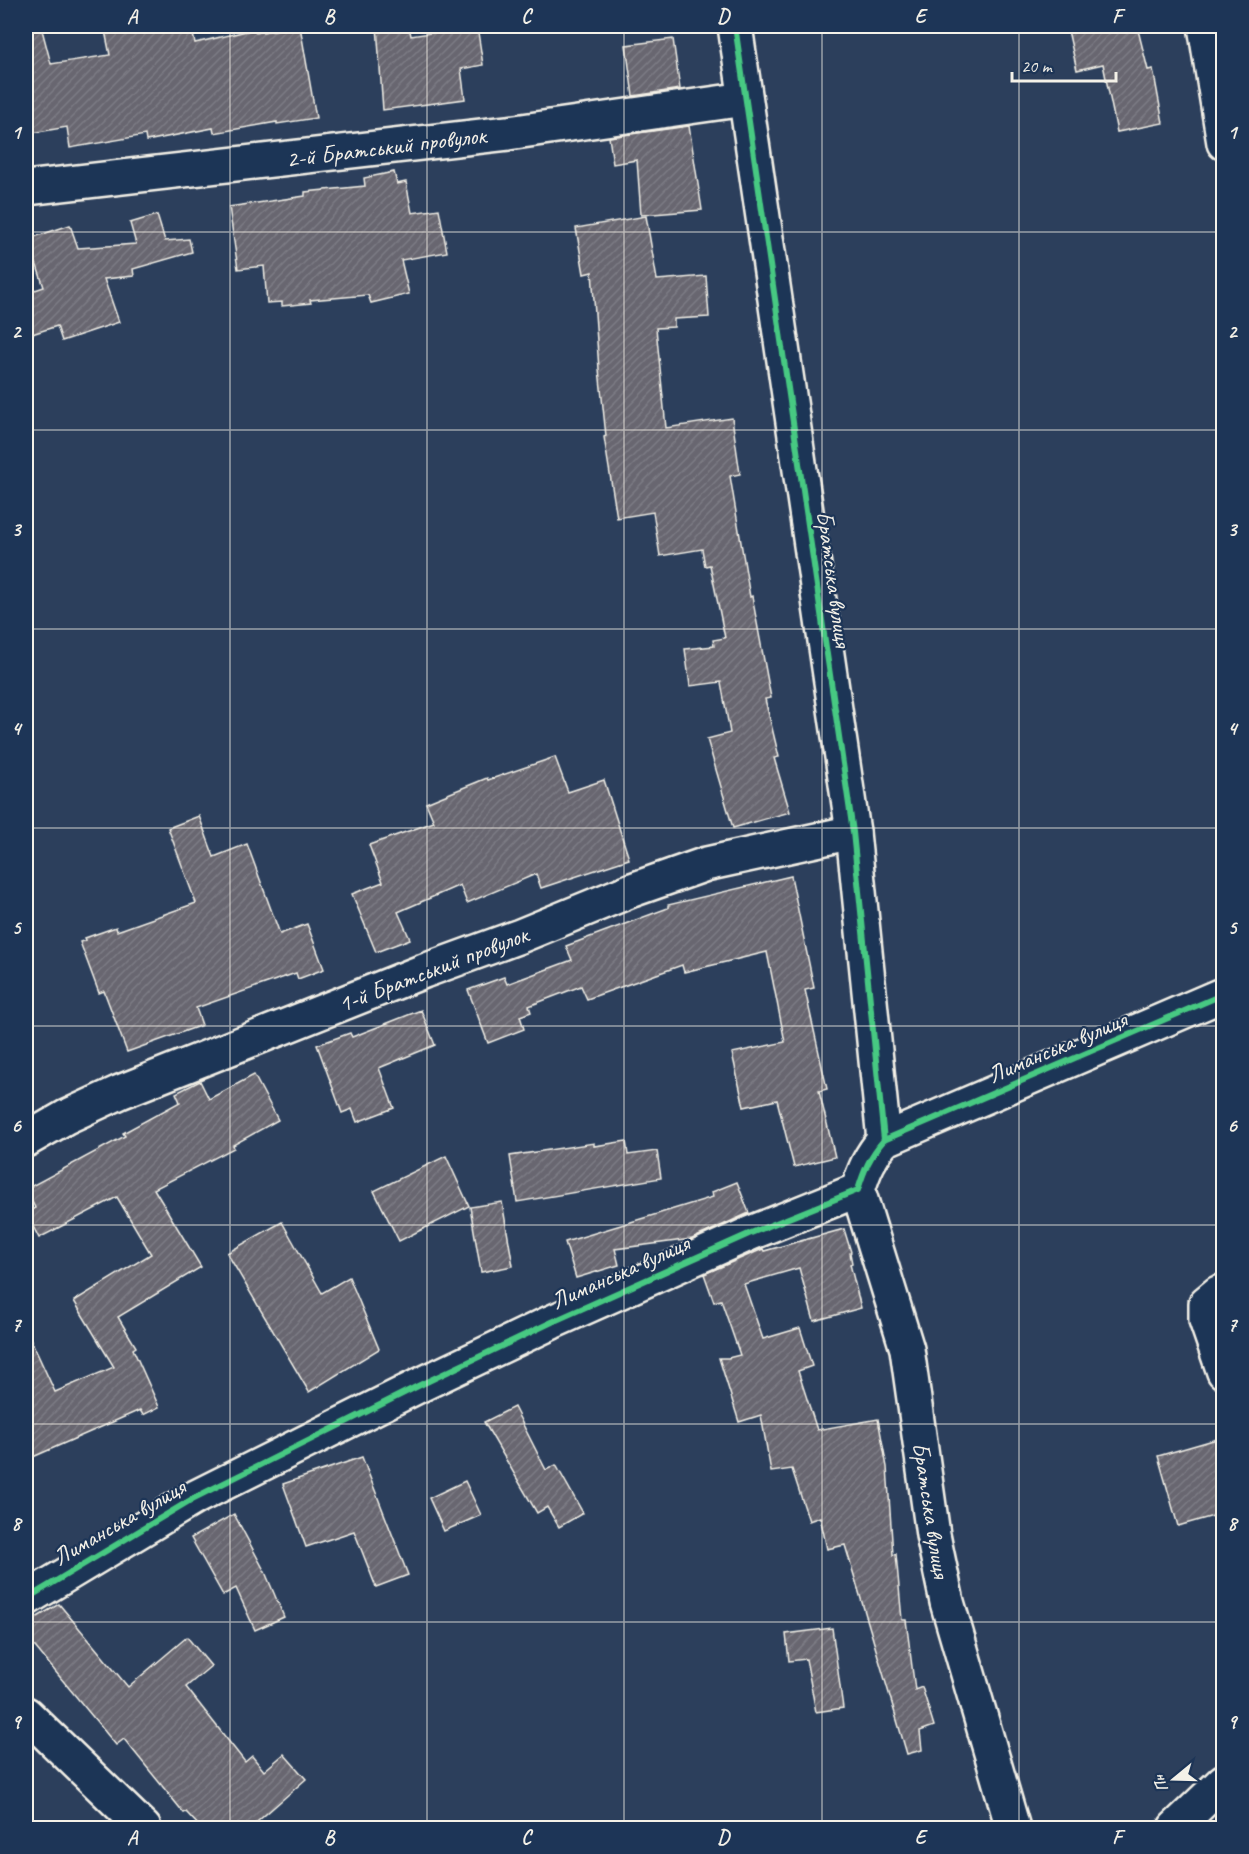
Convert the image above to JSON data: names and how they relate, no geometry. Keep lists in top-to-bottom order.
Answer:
{
  "streets": {
    "street": [
      "2-й Братський провулок",
      "Братська вулиця",
      "1-й Братський провулок",
      "Лиманська вулиця"
    ]
  },
  "crossings": [
    ["2-й Братський провулок", "Братська вулиця"],
    ["Братська вулиця", "1-й Братський провулок"],
    ["Братська вулиця", "Лиманська вулиця"]
  ],
  "scale_bar": "20 m",
  "north": "left",
  "grid": {
    "columns": [
      "A",
      "B",
      "C",
      "D",
      "E",
      "F"
    ],
    "rows": [
      "1",
      "2",
      "3",
      "4",
      "5",
      "6",
      "7",
      "8",
      "9"
    ]
  }
}
